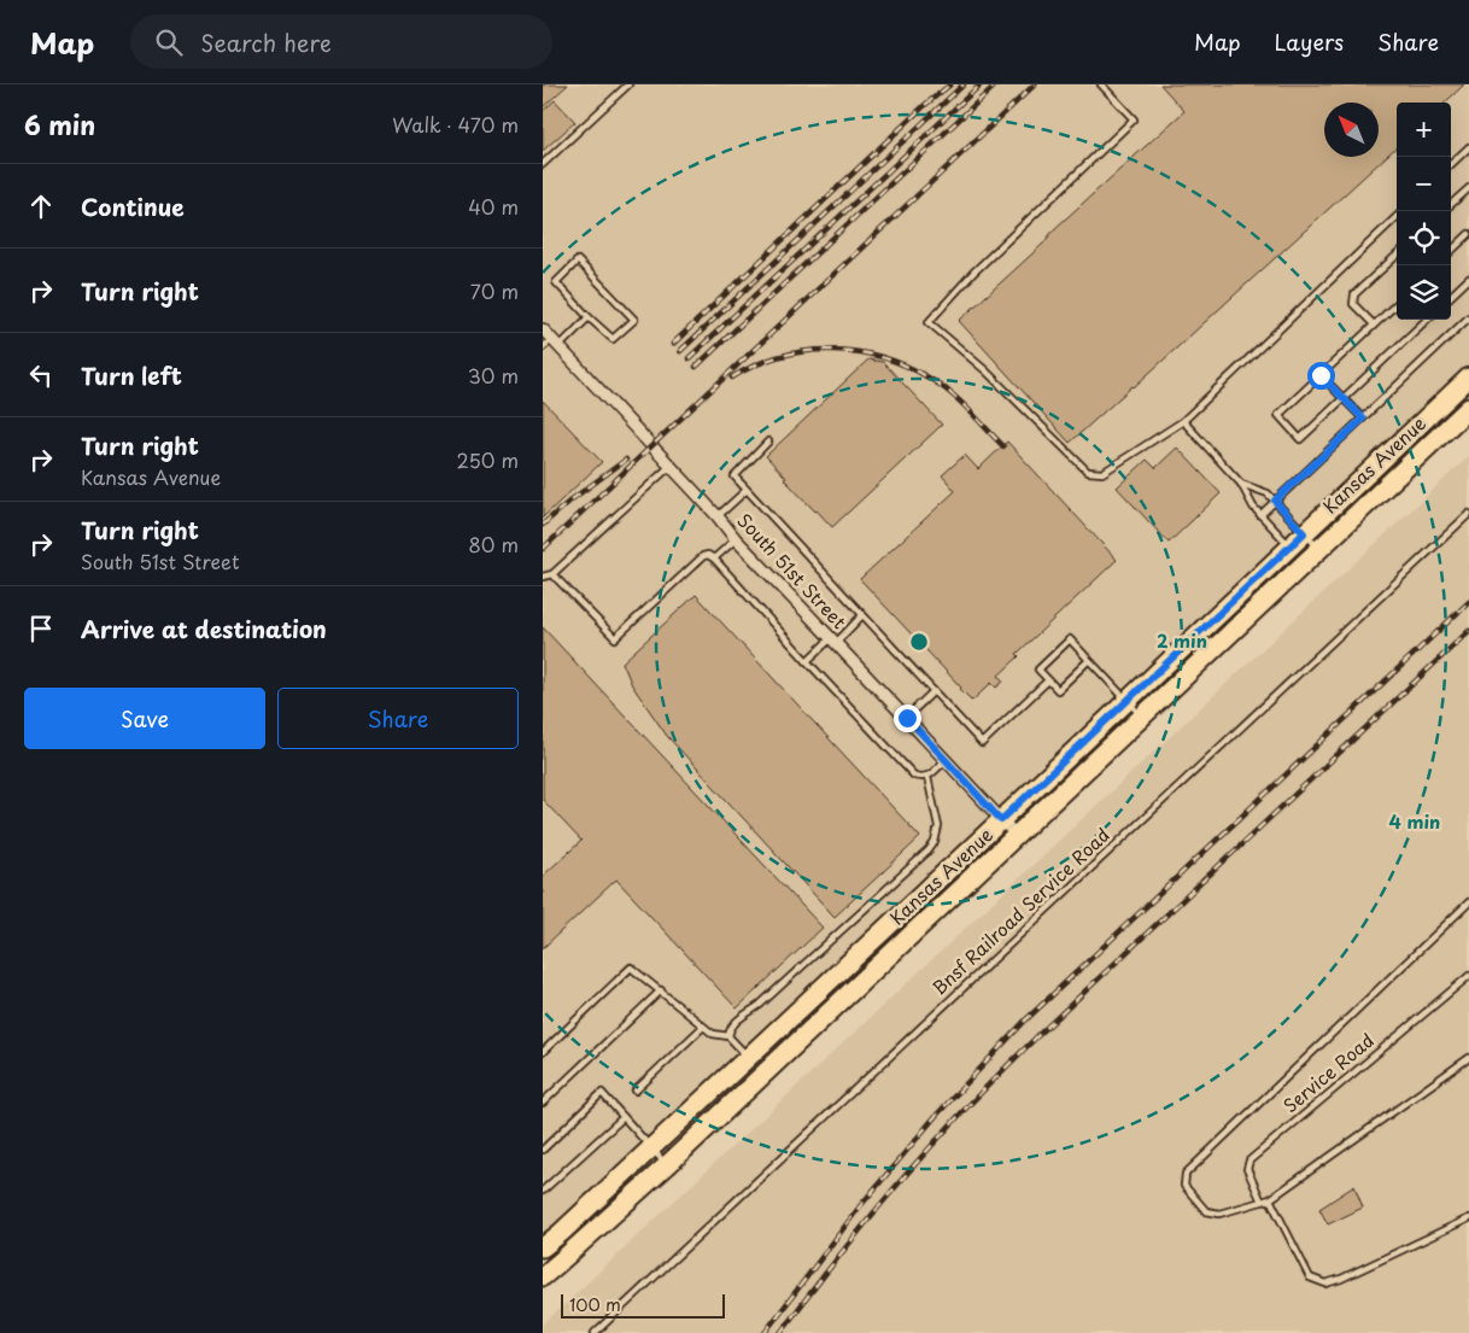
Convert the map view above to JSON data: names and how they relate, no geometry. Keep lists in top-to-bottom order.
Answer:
{
  "streets": {
    "main road": ["Kansas Avenue"],
    "street": ["South 51st Street"],
    "lane": ["Bnsf Railroad Service Road", "Service Road"]
  },
  "crossings": [
    ["Kansas Avenue", "South 51st Street"]
  ],
  "scale_bar": "100 m",
  "north": "top left",
  "page": {
    "header": "Map",
    "search": "Search here",
    "nav": ["Map", "Layers", "Share"],
    "heading": ["6 min", "Walk · 470 m"],
    "map_buttons": ["+", "−"],
    "list": [
      ["Continue", "40 m"],
      ["Turn right", "70 m"],
      ["Turn left", "30 m"],
      ["Turn right", "Kansas Avenue", "250 m"],
      ["Turn right", "South 51st Street", "80 m"],
      "Arrive at destination"
    ],
    "buttons": ["Save", "Share"],
    "scale": "100 m"
  },
  "rings": ["2 min", "4 min"]
}
